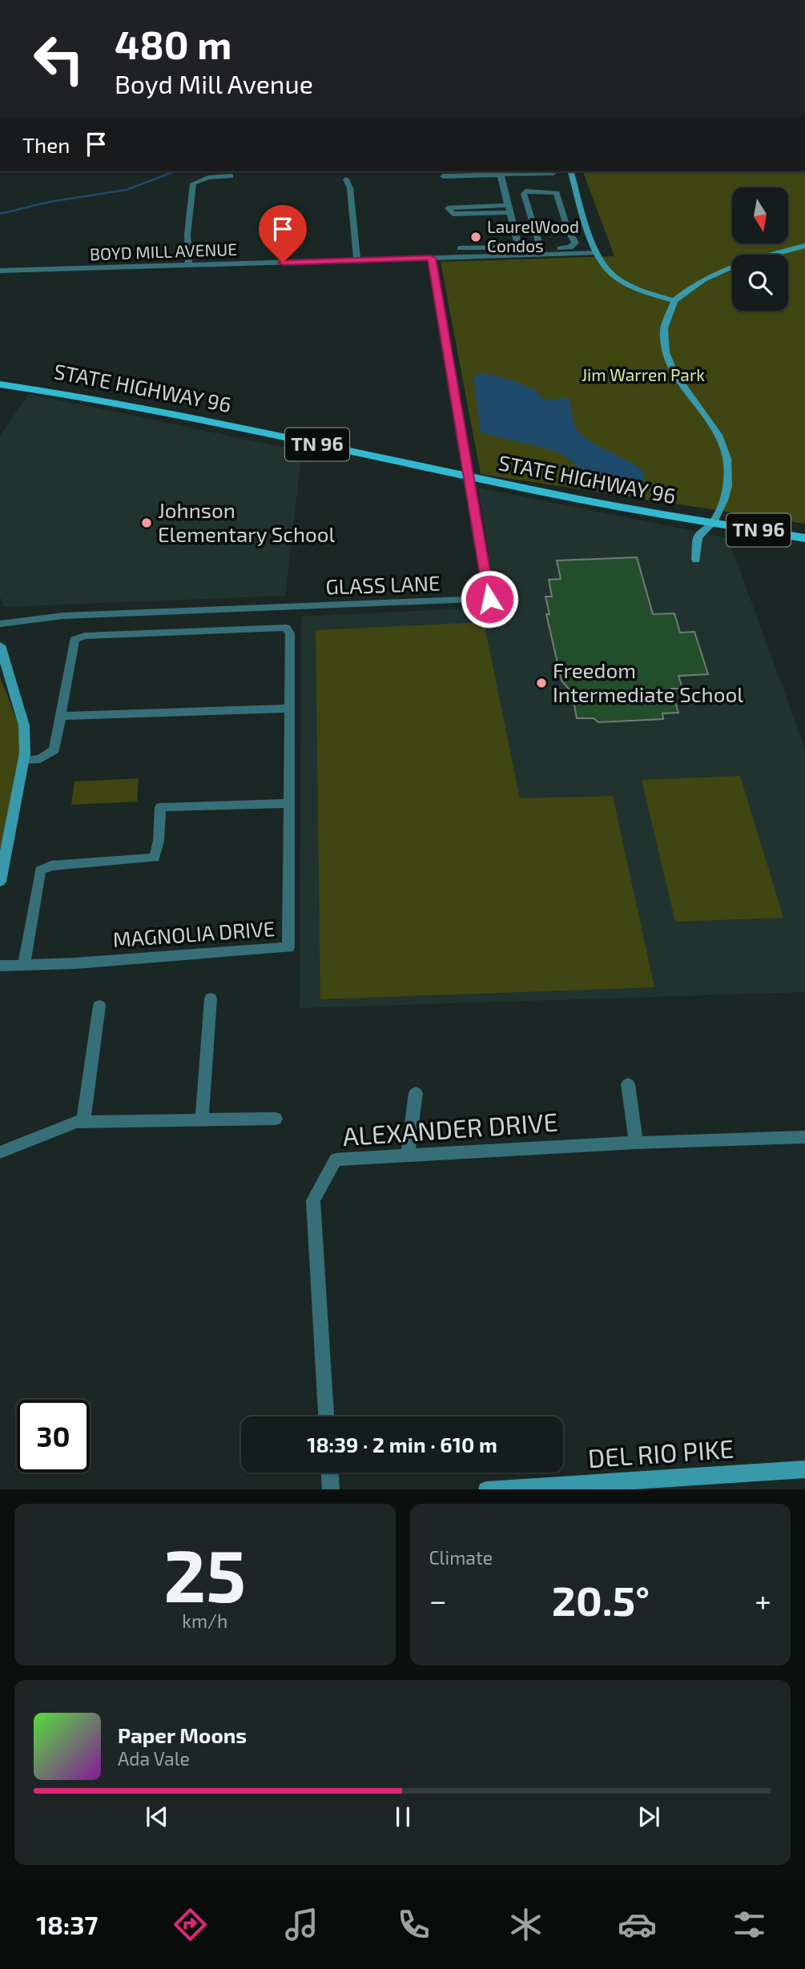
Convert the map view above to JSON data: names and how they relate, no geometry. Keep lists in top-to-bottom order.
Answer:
{
  "streets": {
    "main road": ["STATE HIGHWAY 96", "TN 96"],
    "street": [
      "BOYD MILL AVENUE",
      "GLASS LANE",
      "MAGNOLIA DRIVE",
      "ALEXANDER DRIVE",
      "DEL RIO PIKE"
    ]
  },
  "crossings": [
    ["BOYD MILL AVENUE", "GLASS LANE"],
    ["STATE HIGHWAY 96", "GLASS LANE"]
  ],
  "parks": ["Jim Warren Park"],
  "places": ["LaurelWood Condos", "Johnson Elementary School", "Freedom Intermediate School"],
  "north": "bottom",
  "page": {
    "turn": ["480 m", "Boyd Mill Avenue"],
    "then": "Then",
    "limit": "30",
    "trip": "18:39 · 2 min · 610 m",
    "tile": [
      ["25", "km/h"],
      "Climate"
    ],
    "heat": ["−", "20.5°", "+"],
    "song": ["Paper Moons", "Ada Vale"],
    "tabs": "18:37"
  }
}
